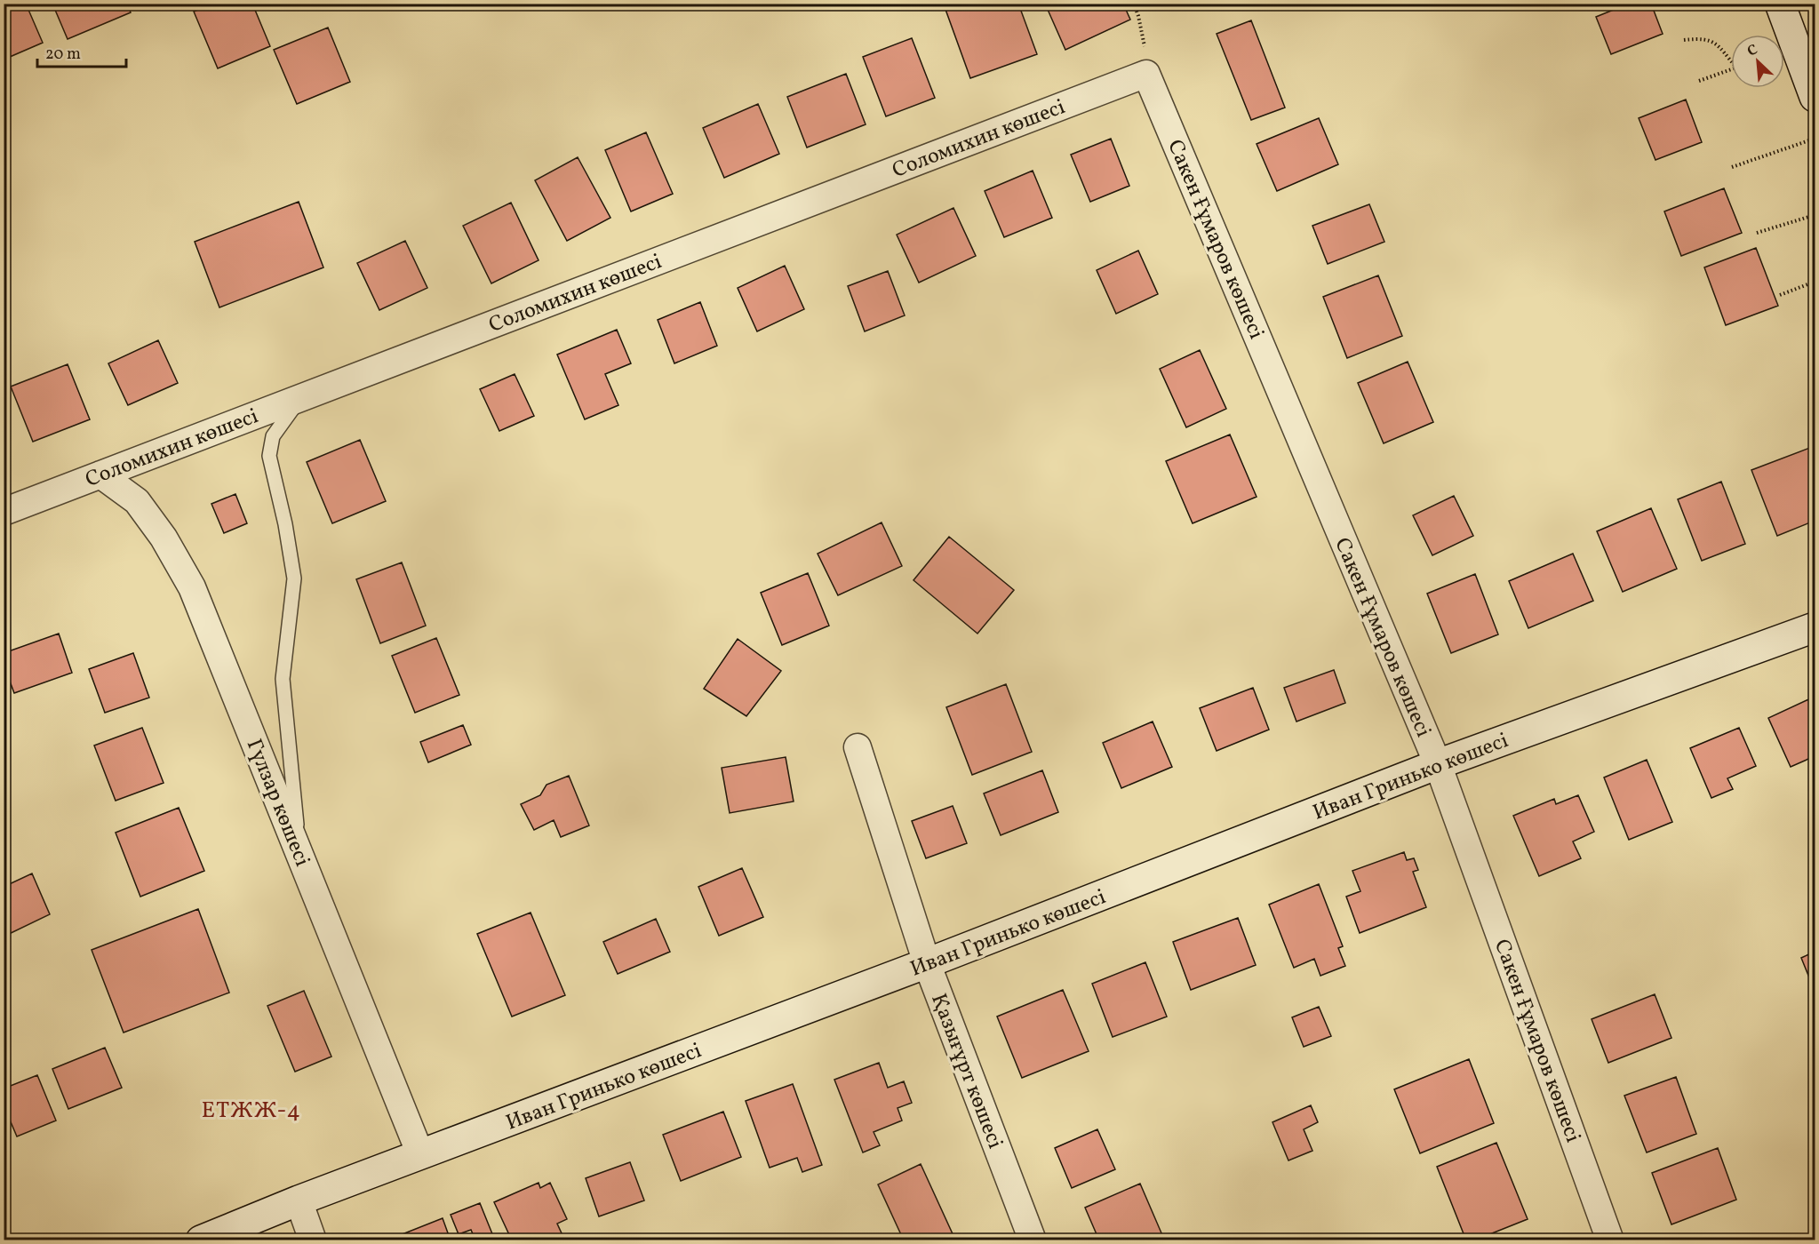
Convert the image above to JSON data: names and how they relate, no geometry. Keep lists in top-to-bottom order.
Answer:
{
  "streets": {
    "street": [
      "Соломихин көшесі",
      "Сакен Ғұмаров көшесі",
      "Иван Гринько көшесі",
      "Гүлзар көшесі",
      "Қазығұрт көшесі"
    ]
  },
  "crossings": [
    ["Соломихин көшесі", "Сакен Ғұмаров көшесі"],
    ["Соломихин көшесі", "Гүлзар көшесі"],
    ["Сакен Ғұмаров көшесі", "Иван Гринько көшесі"],
    ["Иван Гринько көшесі", "Гүлзар көшесі"],
    ["Иван Гринько көшесі", "Қазығұрт көшесі"]
  ],
  "districts": ["ЕТЖЖ-4"],
  "scale_bar": "20 m",
  "north": "top left"
}
